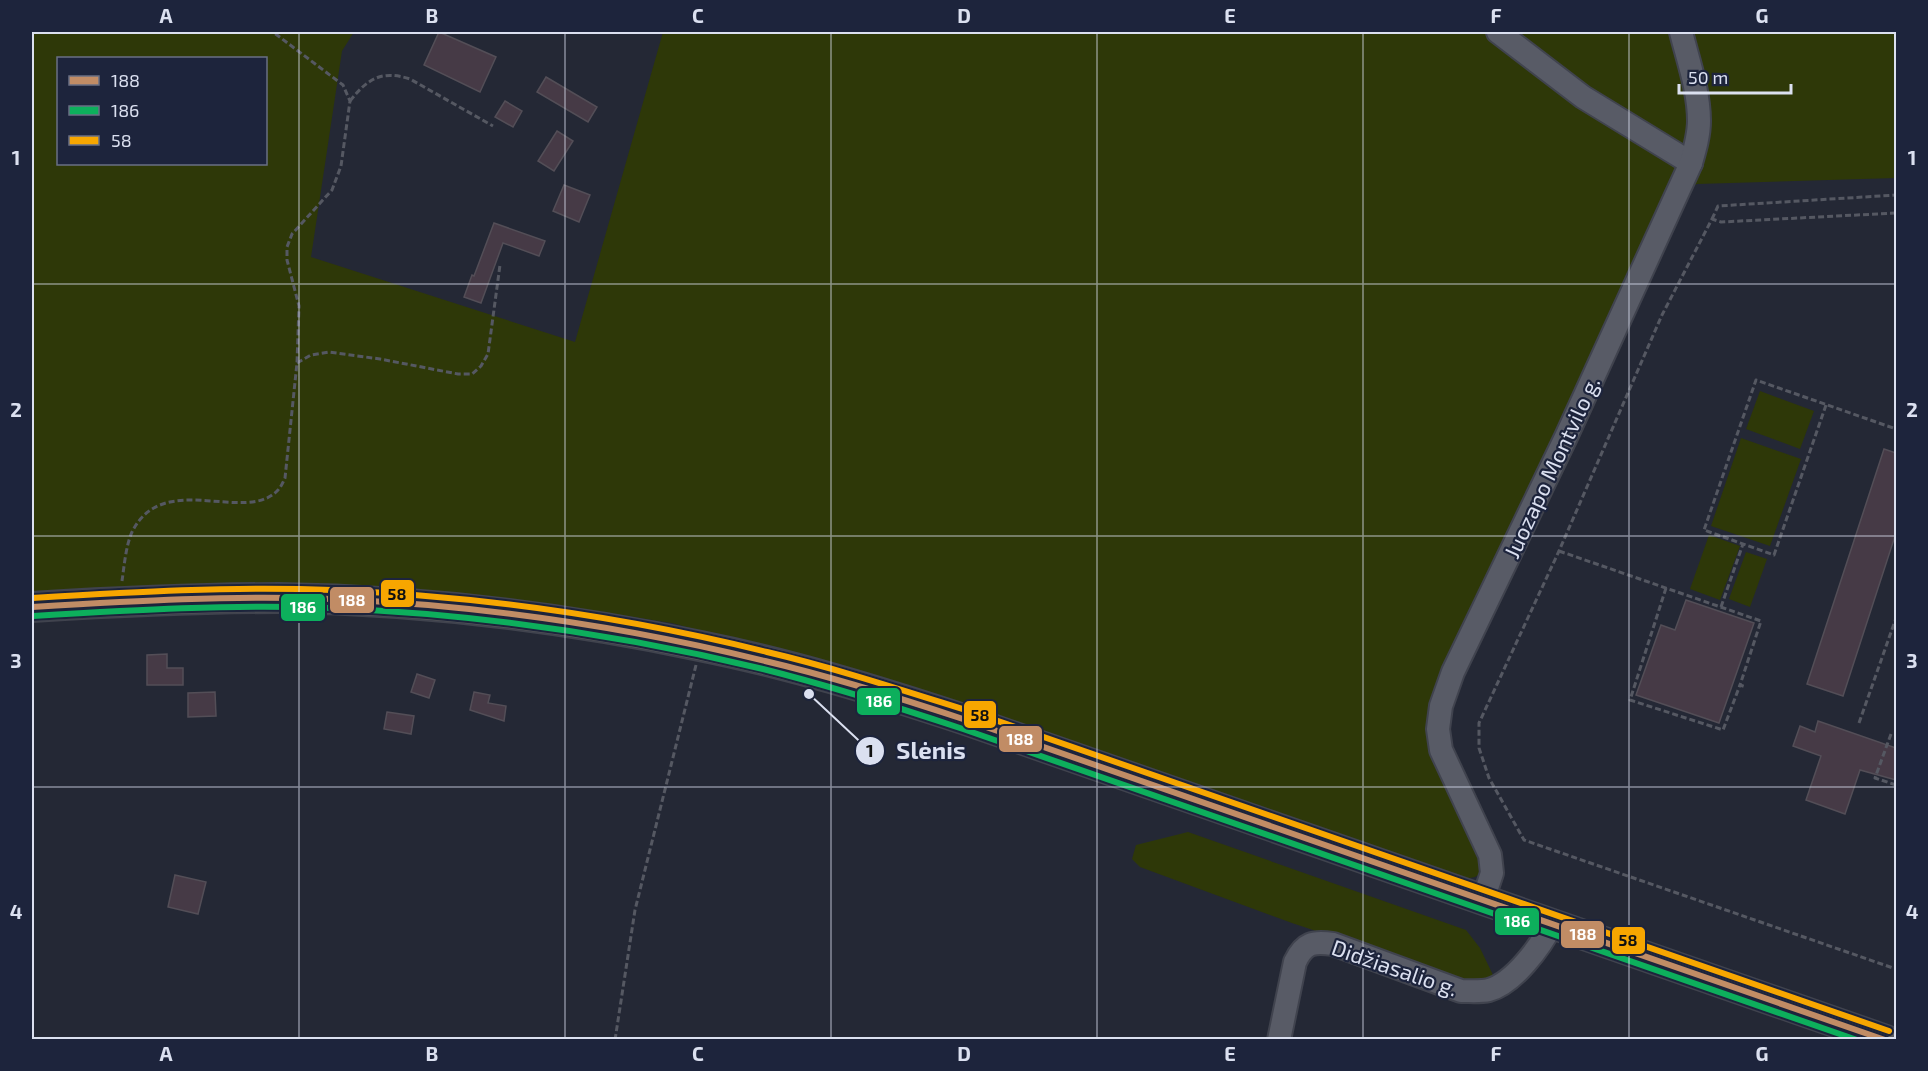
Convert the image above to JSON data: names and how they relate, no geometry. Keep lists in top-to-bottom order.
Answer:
{
  "streets": {
    "street": ["Juozapo Montvilo g.", "Didžiasalio g."]
  },
  "places": ["Slėnis"],
  "lines": ["transit line 58", "transit line 188", "transit line 186"],
  "legend": ["188", "186", "58"],
  "scale_bar": "50 m",
  "grid": {
    "columns": [
      "A",
      "B",
      "C",
      "D",
      "E",
      "F",
      "G"
    ],
    "rows": [
      "1",
      "2",
      "3",
      "4"
    ]
  }
}
